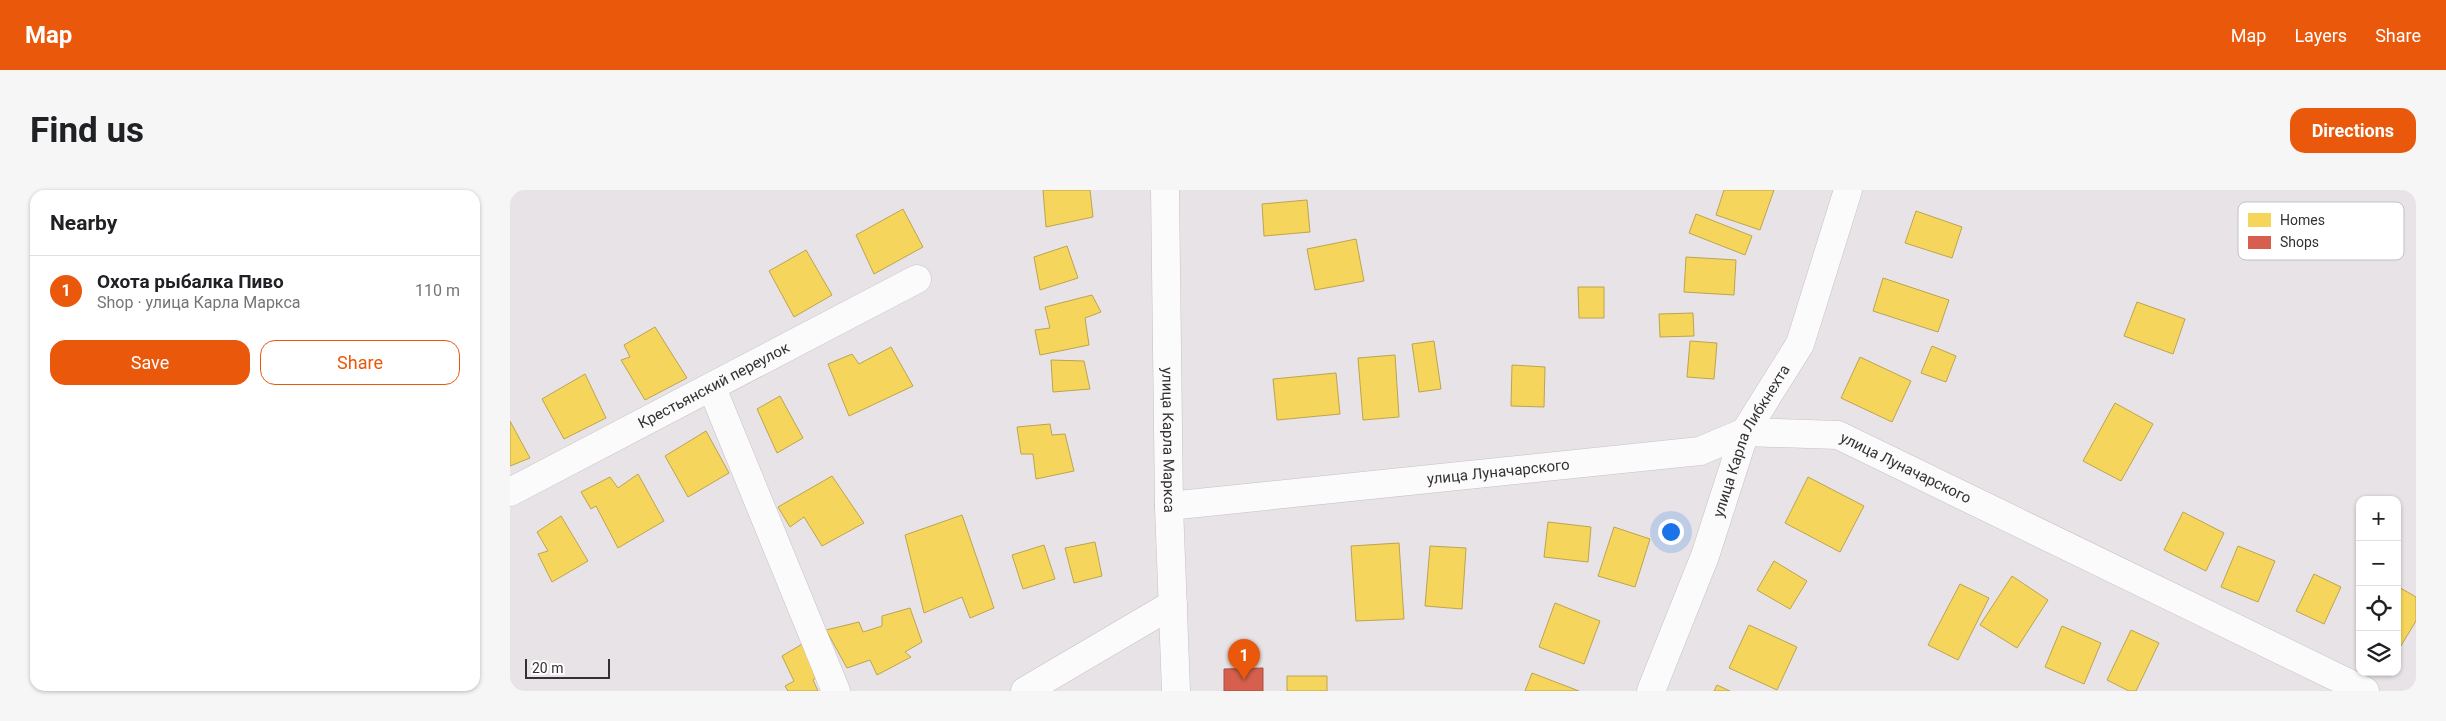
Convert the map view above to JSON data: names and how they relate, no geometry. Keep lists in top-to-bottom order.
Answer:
{
  "streets": {
    "street": [
      "Крестьянский переулок",
      "улица Карла Маркса",
      "улица Карла Либкнехта",
      "улица Луначарского"
    ]
  },
  "crossings": [
    ["улица Карла Маркса", "улица Луначарского"],
    ["улица Карла Либкнехта", "улица Луначарского"]
  ],
  "legend": ["Homes", "Shops"],
  "scale_bar": "20 m",
  "page": {
    "header": "Map",
    "nav": ["Map", "Layers", "Share"],
    "buttons": [
      "Directions",
      ["Save", "Share"]
    ],
    "title": "Find us",
    "heading": "Nearby",
    "list": [
      {
        "mark": "1",
        "name": "Охота рыбалка Пиво",
        "note": "Shop · улица Карла Маркса",
        "value": "110 m"
      }
    ],
    "map_buttons": ["+", "−"],
    "pins": "1",
    "scale": "20 m"
  }
}
